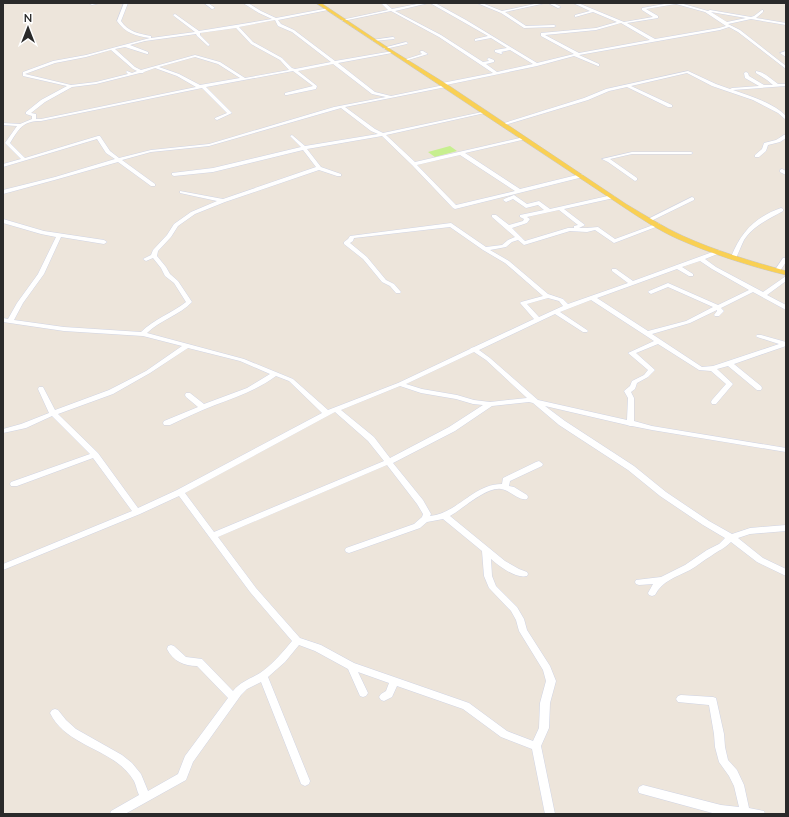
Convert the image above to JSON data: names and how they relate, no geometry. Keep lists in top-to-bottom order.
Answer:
{
  "north": "top"
}
